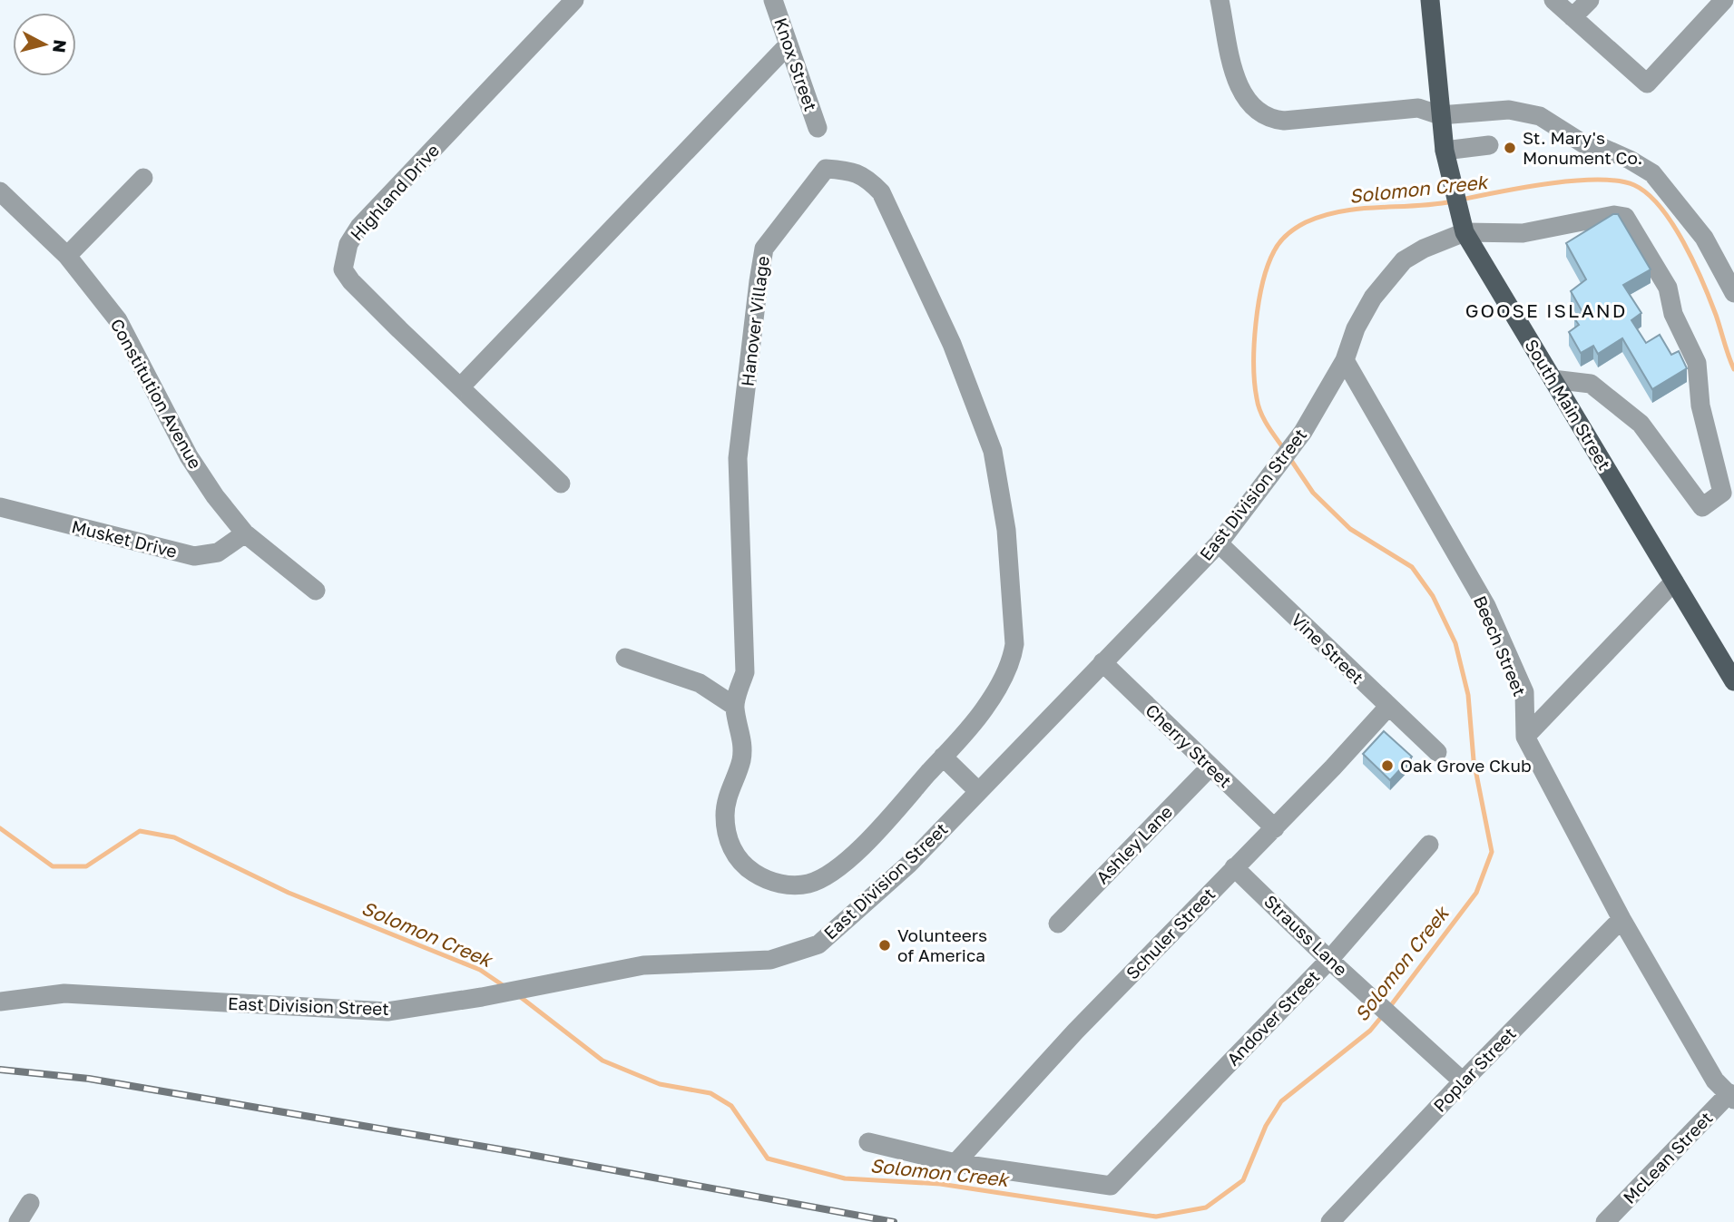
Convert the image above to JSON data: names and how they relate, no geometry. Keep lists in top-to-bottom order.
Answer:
{
  "streets": {
    "main road": ["South Main Street"],
    "street": [
      "Knox Street",
      "Highland Drive",
      "Hanover Village",
      "Constitution Avenue",
      "East Division Street",
      "Musket Drive",
      "Beech Street",
      "Vine Street",
      "Cherry Street",
      "Ashley Lane",
      "Schuler Street",
      "Strauss Lane",
      "Andover Street",
      "Poplar Street",
      "McLean Street"
    ]
  },
  "crossings": [
    ["Constitution Avenue", "Musket Drive"],
    ["South Main Street", "East Division Street"],
    ["East Division Street", "Beech Street"],
    ["East Division Street", "Vine Street"],
    ["East Division Street", "Cherry Street"],
    ["Beech Street", "Poplar Street"],
    ["Beech Street", "McLean Street"],
    ["Vine Street", "Schuler Street"],
    ["Cherry Street", "Ashley Lane"],
    ["Cherry Street", "Schuler Street"],
    ["Schuler Street", "Strauss Lane"],
    ["Schuler Street", "Andover Street"],
    ["Strauss Lane", "Andover Street"],
    ["Strauss Lane", "Poplar Street"]
  ],
  "districts": ["GOOSE ISLAND"],
  "water": ["Solomon Creek"],
  "places": ["St. Mary's Monument Co.", "Oak Grove Ckub", "Volunteers of America"],
  "north": "right"
}
